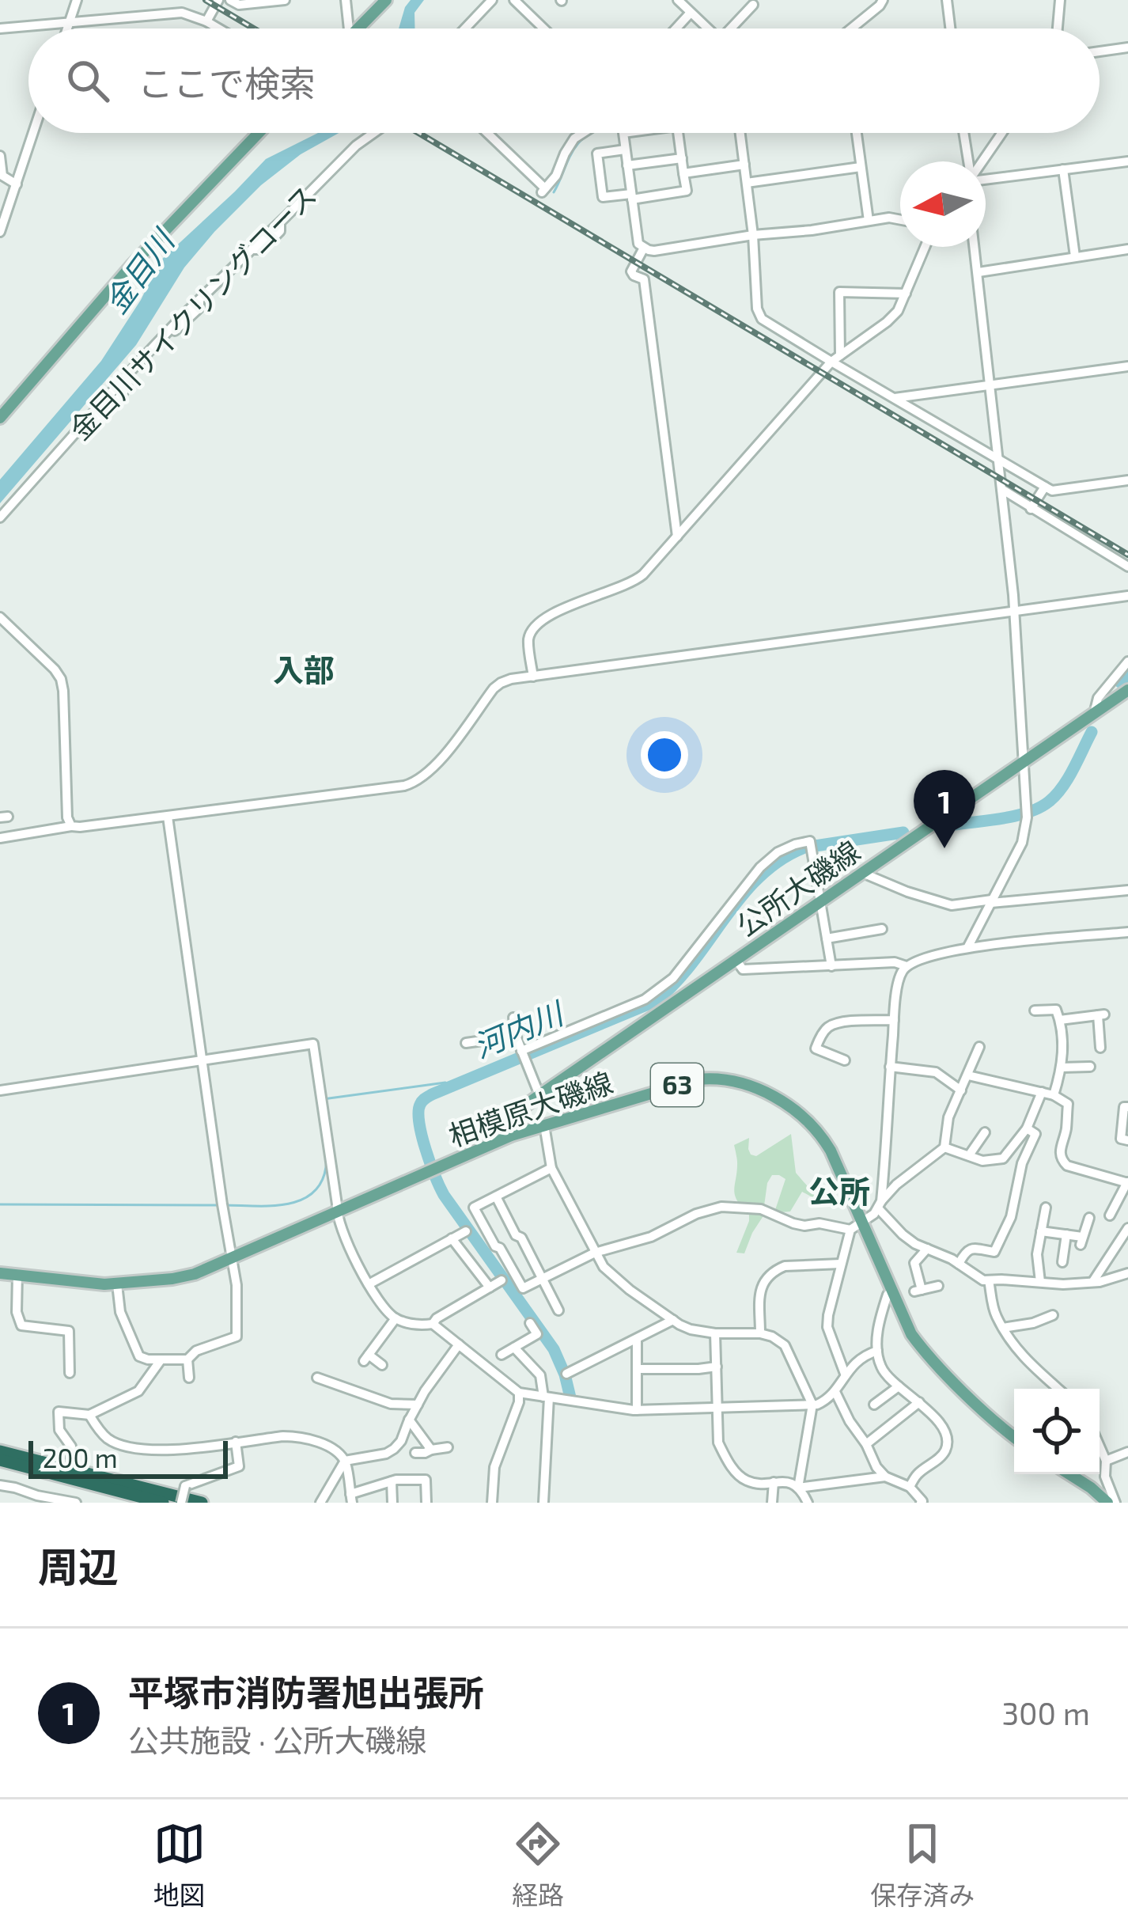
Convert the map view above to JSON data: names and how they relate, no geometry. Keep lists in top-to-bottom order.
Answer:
{
  "streets": {
    "main road": ["公所大磯線", "63", "相模原大磯線"],
    "street": ["金目川サイクリングコース"]
  },
  "crossings": [
    ["公所大磯線", "相模原大磯線"]
  ],
  "districts": ["入部", "公所"],
  "water": ["金目川", "河内川"],
  "scale_bar": "200 m",
  "north": "left",
  "page": {
    "search": "ここで検索",
    "pins": "1",
    "scale": "200 m",
    "heading": "周辺",
    "list": [
      {
        "mark": "1",
        "name": "平塚市消防署旭出張所",
        "note": "公共施設 · 公所大磯線",
        "value": "300 m"
      }
    ],
    "nav": ["地図", "経路", "保存済み"]
  }
}
